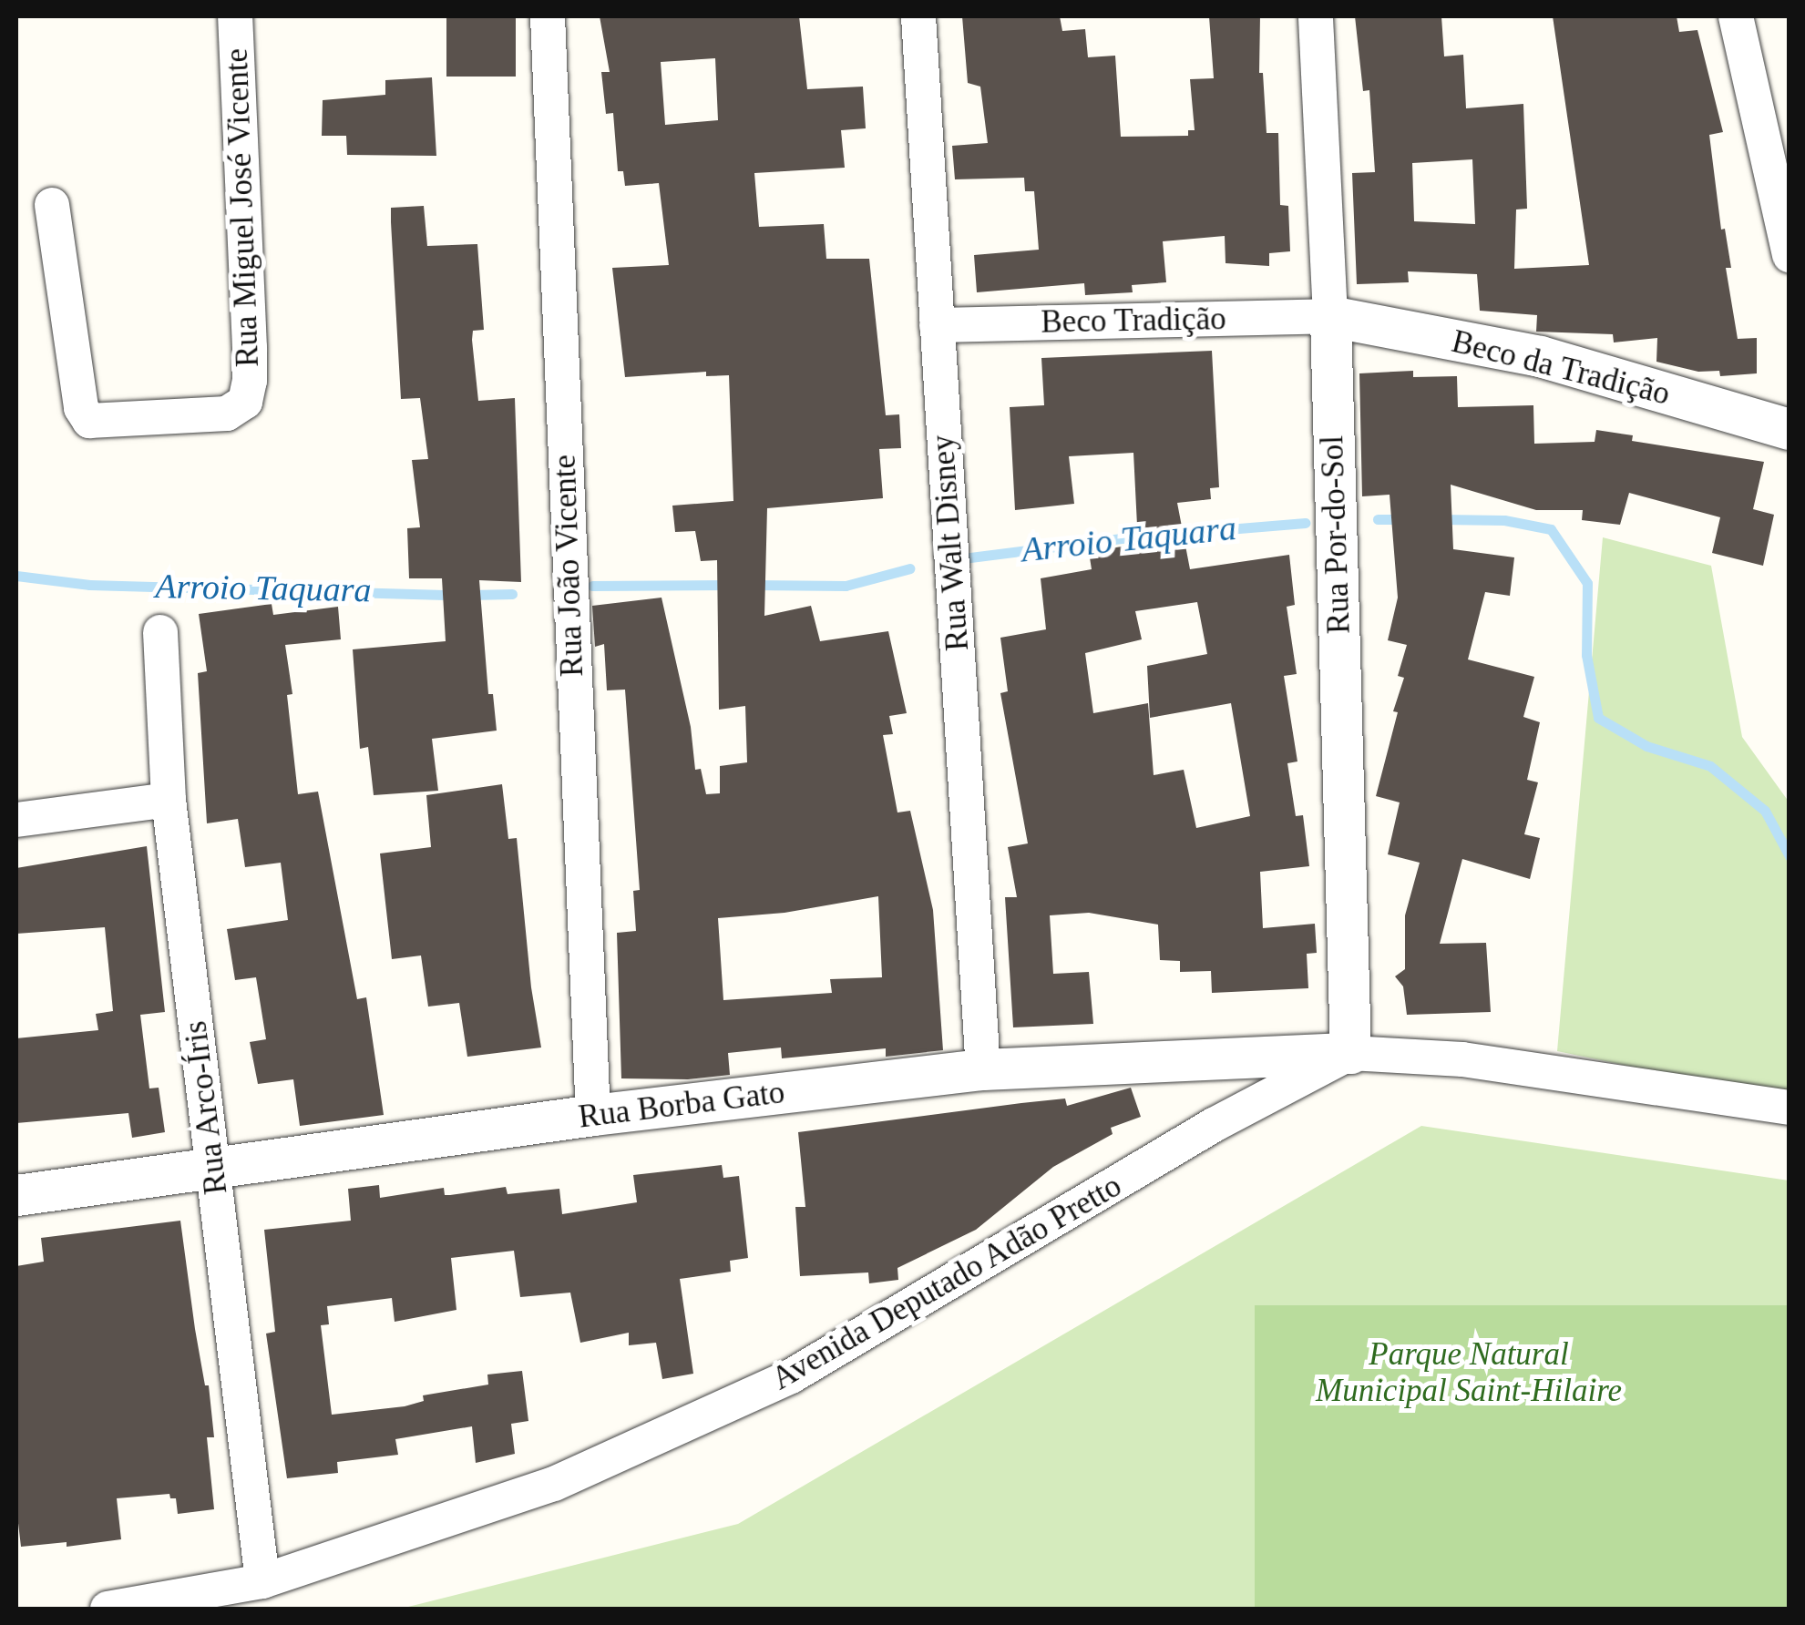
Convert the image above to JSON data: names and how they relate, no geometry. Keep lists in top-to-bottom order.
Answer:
{
  "streets": {
    "street": [
      "Rua Miguel José Vicente",
      "Beco Tradição",
      "Beco da Tradição",
      "Rua Por-do-Sol",
      "Rua Walt Disney",
      "Rua João Vicente",
      "Rua Borba Gato",
      "Rua Arco-Íris",
      "Avenida Deputado Adão Pretto"
    ]
  },
  "crossings": [
    ["Beco Tradição", "Beco da Tradição"],
    ["Beco Tradição", "Rua Por-do-Sol"],
    ["Beco Tradição", "Rua Walt Disney"],
    ["Beco da Tradição", "Rua Por-do-Sol"],
    ["Rua Por-do-Sol", "Rua Borba Gato"],
    ["Rua Por-do-Sol", "Avenida Deputado Adão Pretto"],
    ["Rua Walt Disney", "Rua Borba Gato"],
    ["Rua João Vicente", "Rua Borba Gato"],
    ["Rua Borba Gato", "Rua Arco-Íris"],
    ["Rua Borba Gato", "Avenida Deputado Adão Pretto"],
    ["Rua Arco-Íris", "Avenida Deputado Adão Pretto"]
  ],
  "water": ["Arroio Taquara"],
  "parks": ["Parque Natural Municipal Saint-Hilaire"]
}
